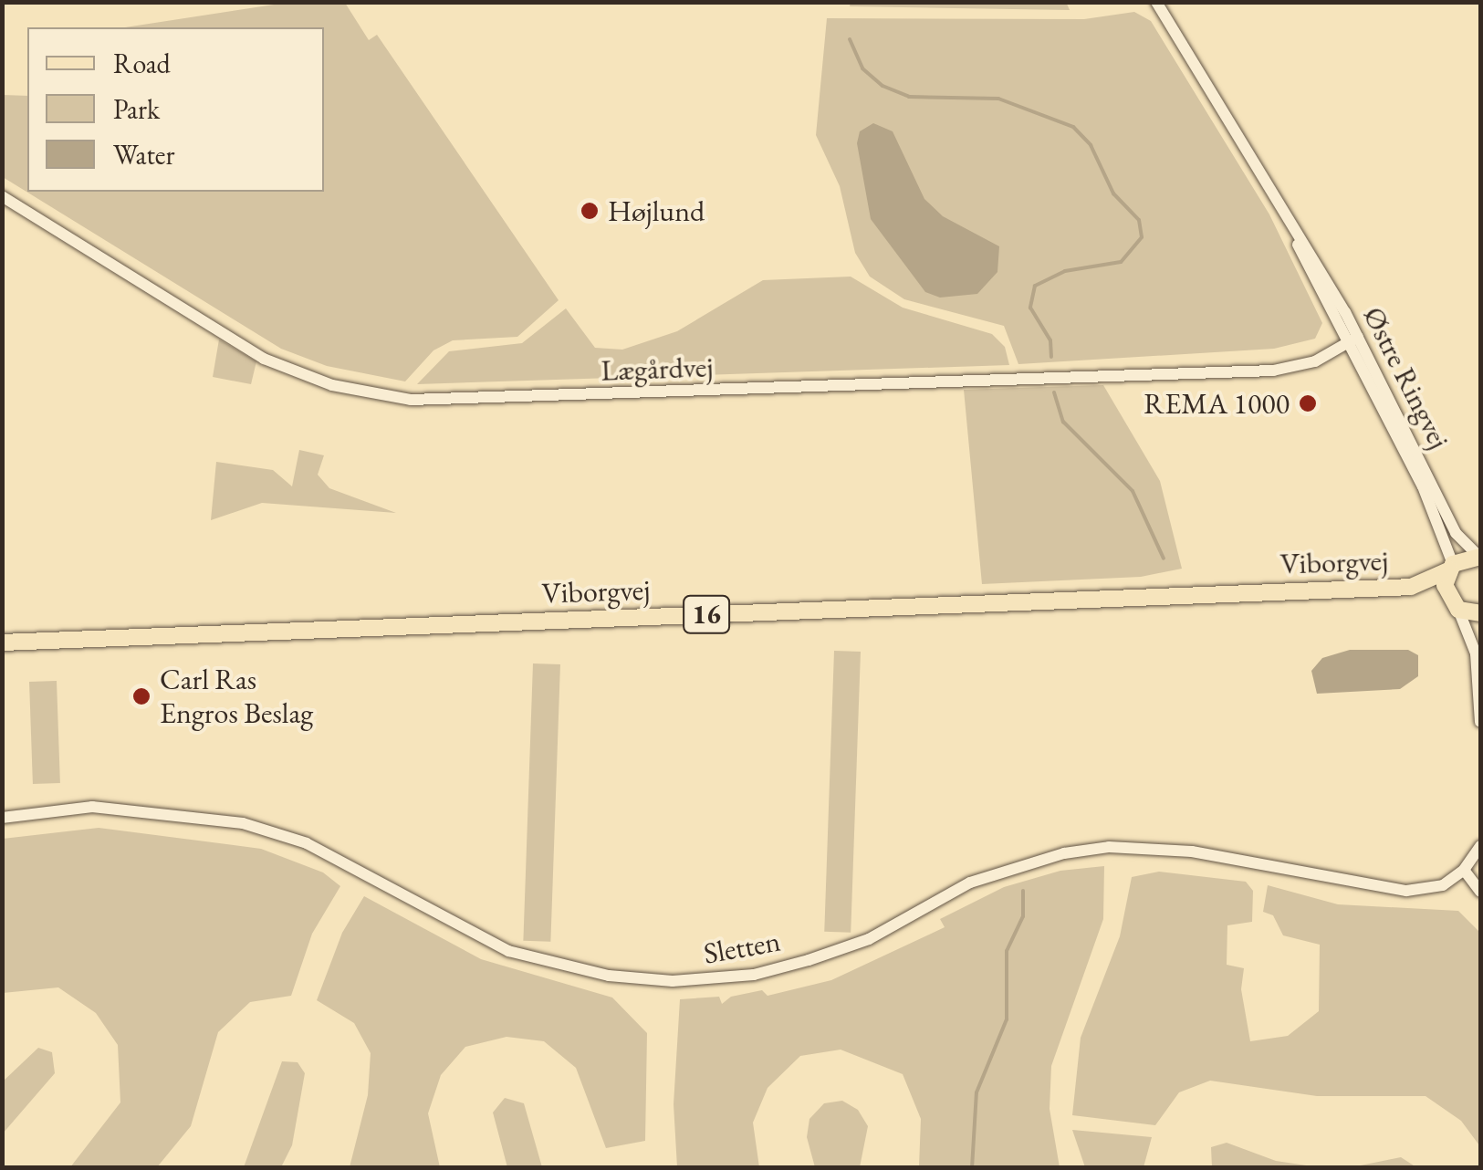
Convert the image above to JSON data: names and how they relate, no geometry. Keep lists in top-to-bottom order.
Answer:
{
  "streets": {
    "main road": ["Viborgvej", "16"],
    "street": ["Lægårdvej", "Østre Ringvej", "Sletten"]
  },
  "crossings": [
    ["Lægårdvej", "Østre Ringvej"],
    ["Østre Ringvej", "Viborgvej"],
    ["Østre Ringvej", "16"],
    ["Viborgvej", "16"]
  ],
  "places": ["Højlund", "REMA 1000", "Carl Ras Engros Beslag"],
  "legend": ["Road", "Park", "Water"]
}
